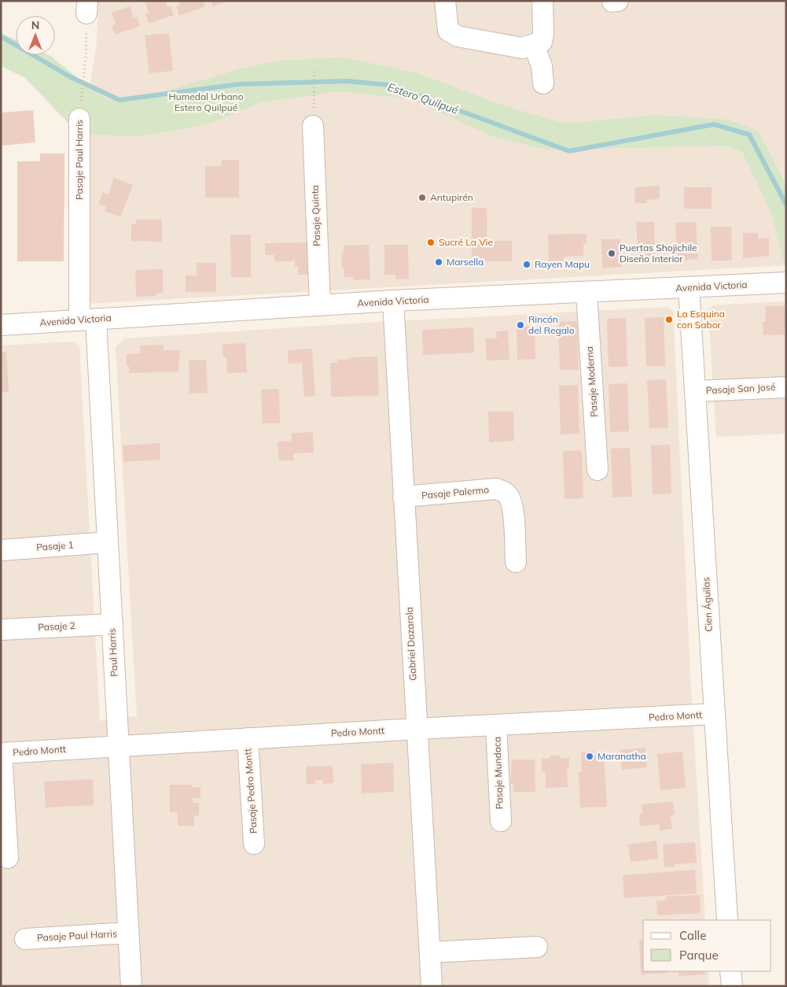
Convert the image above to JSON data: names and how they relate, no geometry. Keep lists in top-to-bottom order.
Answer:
{
  "streets": {
    "street": [
      "Pasaje Paul Harris",
      "Pasaje Quinta",
      "Avenida Victoria",
      "Pasaje Moderna",
      "Pasaje San José",
      "Pasaje Palermo",
      "Pasaje 1",
      "Cien Águilas",
      "Pasaje 2",
      "Gabriel Dazarola",
      "Paul Harris",
      "Pedro Montt",
      "Pasaje Mundaca",
      "Pasaje Pedro Montt"
    ]
  },
  "crossings": [
    ["Pasaje Paul Harris", "Avenida Victoria"],
    ["Pasaje Paul Harris", "Paul Harris"],
    ["Pasaje Quinta", "Avenida Victoria"],
    ["Avenida Victoria", "Pasaje Moderna"],
    ["Avenida Victoria", "Cien Águilas"],
    ["Avenida Victoria", "Gabriel Dazarola"],
    ["Avenida Victoria", "Paul Harris"],
    ["Pasaje San José", "Cien Águilas"],
    ["Pasaje Palermo", "Gabriel Dazarola"],
    ["Pasaje 1", "Paul Harris"],
    ["Cien Águilas", "Pedro Montt"],
    ["Pasaje 2", "Paul Harris"],
    ["Gabriel Dazarola", "Pedro Montt"],
    ["Paul Harris", "Pedro Montt"],
    ["Pedro Montt", "Pasaje Mundaca"],
    ["Pedro Montt", "Pasaje Pedro Montt"]
  ],
  "water": ["Estero Quilpué"],
  "parks": ["Humedal Urbano Estero Quilpué"],
  "places": [
    "Antupirén",
    "Sucré La Vie",
    "Puertas Shojichile Diseño Interior",
    "Marsella",
    "Rayen Mapu",
    "La Esquina con Sabor",
    "Rincón del Regalo",
    "Maranatha"
  ],
  "legend": ["Calle", "Parque"],
  "north": "top"
}
